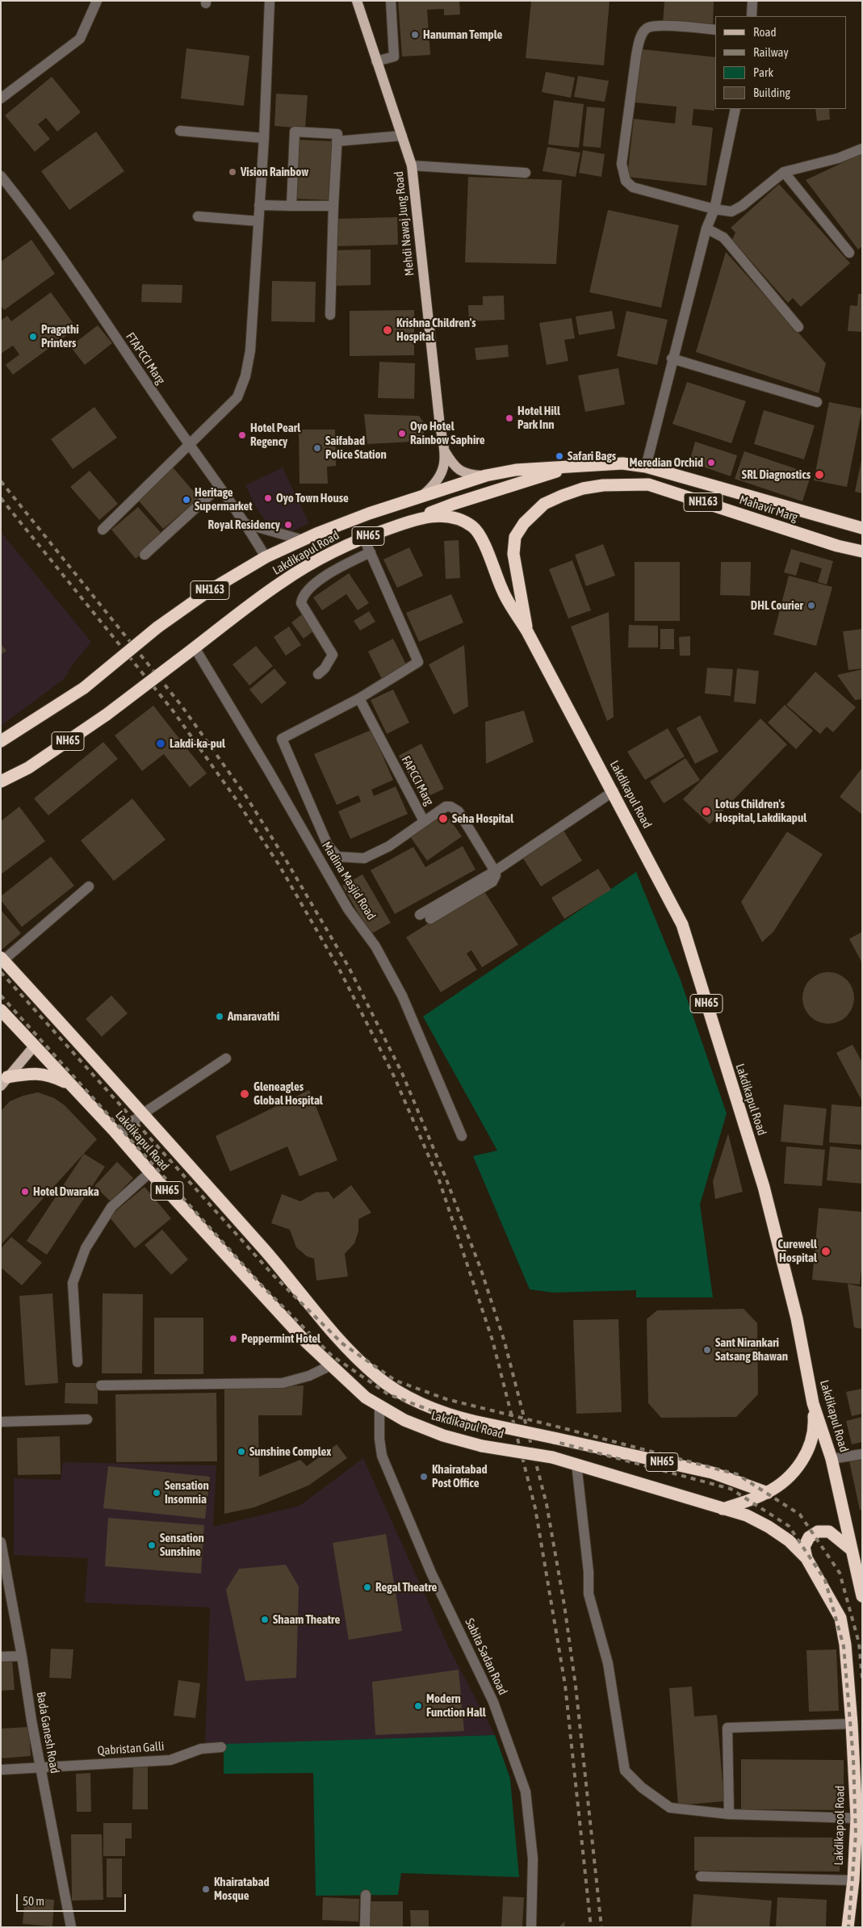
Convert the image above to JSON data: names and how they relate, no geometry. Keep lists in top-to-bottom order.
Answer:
{
  "streets": {
    "highway": [
      "NH163",
      "Mahavir Marg",
      "NH65",
      "Lakdikapul Road",
      "Lakdikapool Road"
    ],
    "main road": ["Mehdi Nawaj Jung Road"],
    "street": [
      "FTAPCCI Marg",
      "FAPCCI Marg",
      "Madina Masjid Road",
      "Sabita Sadan Road",
      "Bada Ganesh Road",
      "Qabristan Galli"
    ]
  },
  "crossings": [
    ["FTAPCCI Marg", "Lakdikapul Road"],
    ["NH163", "Mahavir Marg"],
    ["NH163", "Lakdikapul Road"],
    ["Mahavir Marg", "Lakdikapul Road"],
    ["NH65", "Lakdikapul Road"],
    ["Lakdikapul Road", "Madina Masjid Road"],
    ["Lakdikapul Road", "Sabita Sadan Road"],
    ["Lakdikapul Road", "Lakdikapool Road"],
    ["Bada Ganesh Road", "Qabristan Galli"]
  ],
  "places": [
    "Hanuman Temple",
    "Vision Rainbow",
    "Krishna Children's Hospital",
    "Pragathi Printers",
    "Hotel Hill Park Inn",
    "Oyo Hotel Rainbow Saphire",
    "Hotel Pearl Regency",
    "Saifabad Police Station",
    "Safari Bags",
    "Meredian Orchid",
    "SRL Diagnostics",
    "Oyo Town House",
    "Heritage Supermarket",
    "Royal Residency",
    "DHL Courier",
    "Lakdi-ka-pul",
    "Lotus Children's Hospital, Lakdikapul",
    "Seha Hospital",
    "Amaravathi",
    "Gleneagles Global Hospital",
    "Hotel Dwaraka",
    "Curewell Hospital",
    "Peppermint Hotel",
    "Sant Nirankari Satsang Bhawan",
    "Sunshine Complex",
    "Khairatabad Post Office",
    "Sensation Insomnia",
    "Sensation Sunshine",
    "Regal Theatre",
    "Shaam Theatre",
    "Modern Function Hall",
    "Khairatabad Mosque"
  ],
  "legend": [
    "Road",
    "Railway",
    "Park",
    "Building"
  ],
  "scale_bar": "50 m"
}
